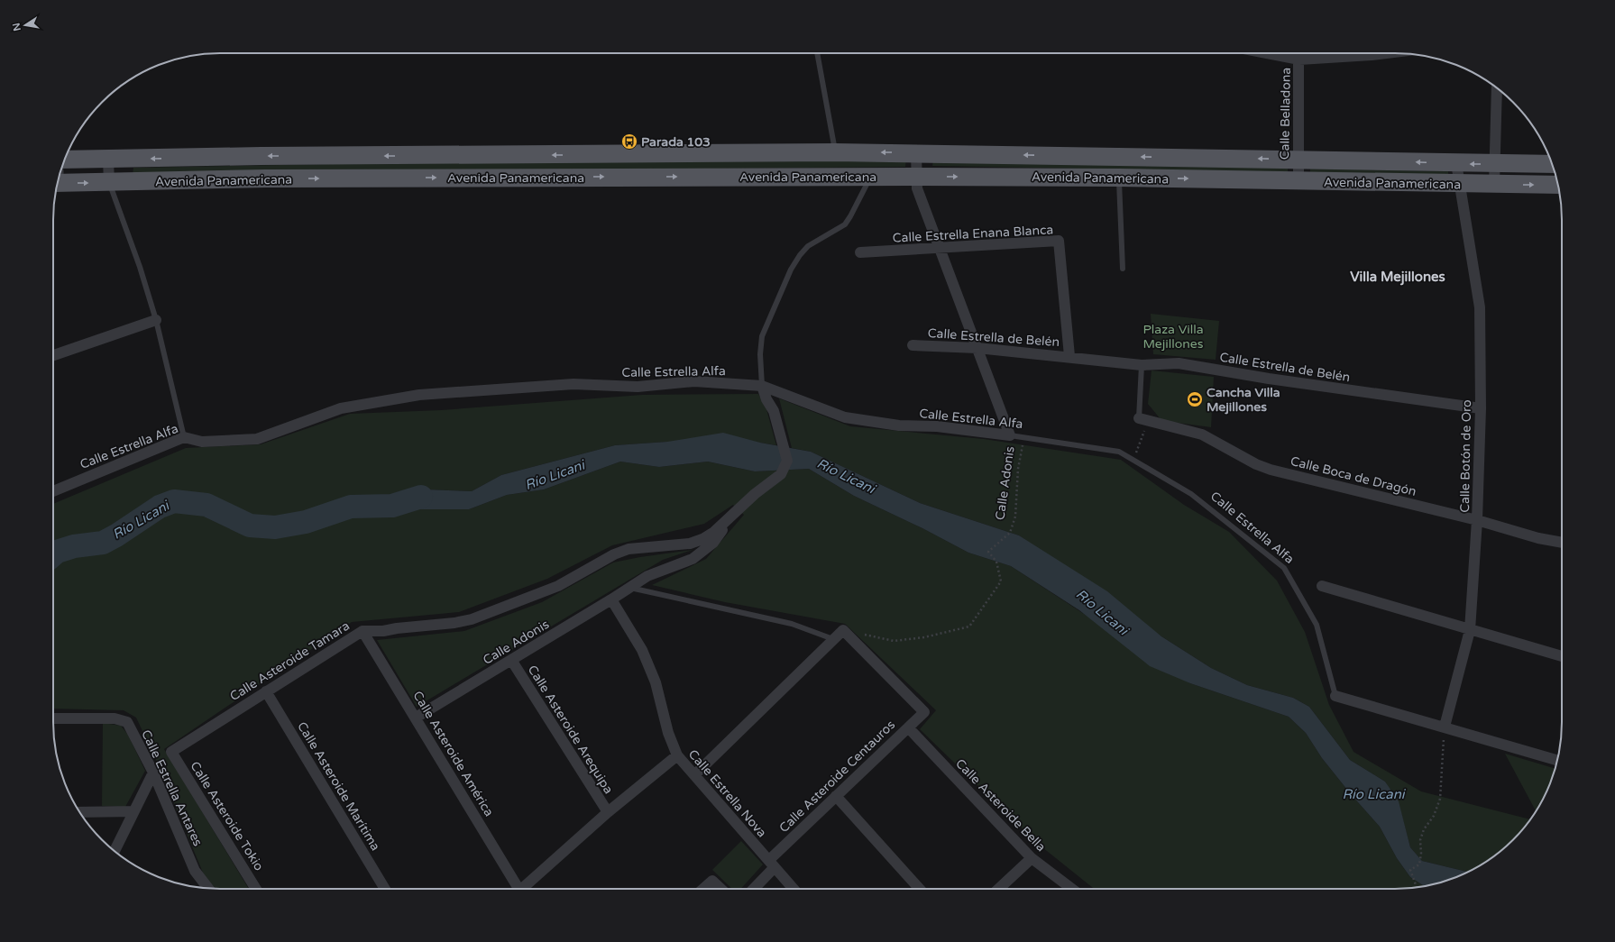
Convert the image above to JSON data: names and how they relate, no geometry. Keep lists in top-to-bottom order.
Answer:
{
  "streets": {
    "main road": ["Avenida Panamericana"],
    "street": [
      "Calle Belladona",
      "Calle Estrella Enana Blanca",
      "Calle Estrella de Belén",
      "Calle Estrella Alfa",
      "Calle Botón de Oro",
      "Calle Boca de Dragón",
      "Calle Adonis",
      "Calle Asteroide Tamara",
      "Calle Asteroide Arequipa",
      "Calle Asteroide América",
      "Calle Asteroide Centauros",
      "Calle Asteroide Marítima",
      "Calle Estrella Antares",
      "Calle Estrella Nova",
      "Calle Asteroide Bella",
      "Calle Asteroide Tokio"
    ]
  },
  "crossings": [
    ["Calle Belladona", "Avenida Panamericana"],
    ["Avenida Panamericana", "Calle Botón de Oro"],
    ["Calle Estrella Enana Blanca", "Calle Estrella de Belén"],
    ["Calle Estrella de Belén", "Calle Botón de Oro"],
    ["Calle Estrella Alfa", "Calle Adonis"],
    ["Calle Botón de Oro", "Calle Boca de Dragón"],
    ["Calle Adonis", "Calle Asteroide Tamara"],
    ["Calle Adonis", "Calle Asteroide Arequipa"],
    ["Calle Adonis", "Calle Asteroide América"],
    ["Calle Adonis", "Calle Asteroide Centauros"],
    ["Calle Adonis", "Calle Estrella Nova"],
    ["Calle Asteroide Tamara", "Calle Asteroide América"],
    ["Calle Asteroide Tamara", "Calle Asteroide Marítima"],
    ["Calle Asteroide Tamara", "Calle Asteroide Tokio"],
    ["Calle Asteroide Centauros", "Calle Estrella Nova"],
    ["Calle Asteroide Centauros", "Calle Asteroide Bella"]
  ],
  "districts": ["Villa Mejillones"],
  "water": ["Río Licani"],
  "parks": ["Plaza Villa Mejillones"],
  "places": {
    "bus stop": ["Parada 103"],
    "sports": ["Cancha Villa Mejillones"]
  },
  "north": "left"
}
